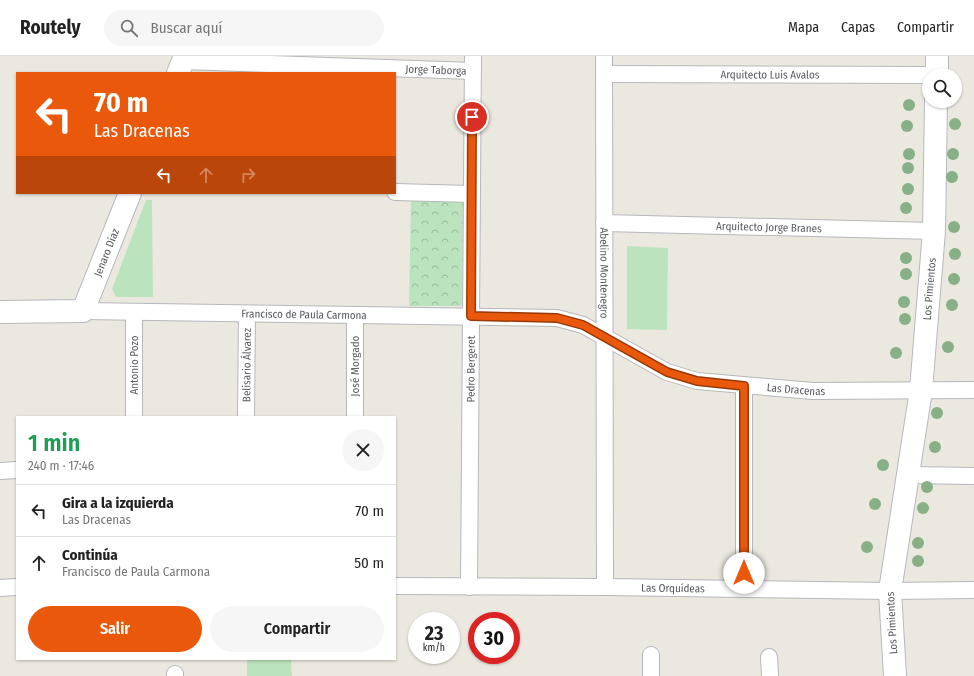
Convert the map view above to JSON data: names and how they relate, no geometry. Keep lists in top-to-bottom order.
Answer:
{
  "streets": {
    "main road": ["Jenaro Díaz", "Los Pimientos", "Francisco de Paula Carmona"],
    "street": [
      "Jorge Taborga",
      "Arquitecto Luis Avalos",
      "Arquitecto Jorge Branes",
      "Abelino Montenegro",
      "Antonio Pozo",
      "Belisario Álvarez",
      "José Morgado",
      "Pedro Bergeret",
      "Las Dracenas",
      "Las Orquídeas"
    ]
  },
  "crossings": [
    ["Jorge Taborga", "Pedro Bergeret"],
    ["Arquitecto Luis Avalos", "Abelino Montenegro"],
    ["Arquitecto Jorge Branes", "Abelino Montenegro"],
    ["Arquitecto Jorge Branes", "Los Pimientos"],
    ["Jenaro Díaz", "Francisco de Paula Carmona"],
    ["Abelino Montenegro", "Francisco de Paula Carmona"],
    ["Abelino Montenegro", "Las Dracenas"],
    ["Abelino Montenegro", "Las Orquídeas"],
    ["Los Pimientos", "Las Dracenas"],
    ["Los Pimientos", "Las Orquídeas"],
    ["Francisco de Paula Carmona", "Antonio Pozo"],
    ["Francisco de Paula Carmona", "Belisario Álvarez"],
    ["Francisco de Paula Carmona", "José Morgado"],
    ["Francisco de Paula Carmona", "Pedro Bergeret"],
    ["Francisco de Paula Carmona", "Las Dracenas"],
    ["Pedro Bergeret", "Las Orquídeas"]
  ],
  "page": {
    "header": "Routely",
    "search": "Buscar aquí",
    "nav": ["Mapa", "Capas", "Compartir"],
    "turn": ["70 m", "Las Dracenas"],
    "heading": ["1 min", "240 m · 17:46"],
    "list": [
      {
        "name": "Gira a la izquierda",
        "note": "Las Dracenas",
        "value": "70 m"
      },
      {
        "name": "Continúa",
        "note": "Francisco de Paula Carmona",
        "value": "50 m"
      }
    ],
    "buttons": ["Salir", "Compartir"],
    "speed": "23 km/h",
    "limit": "30"
  }
}
